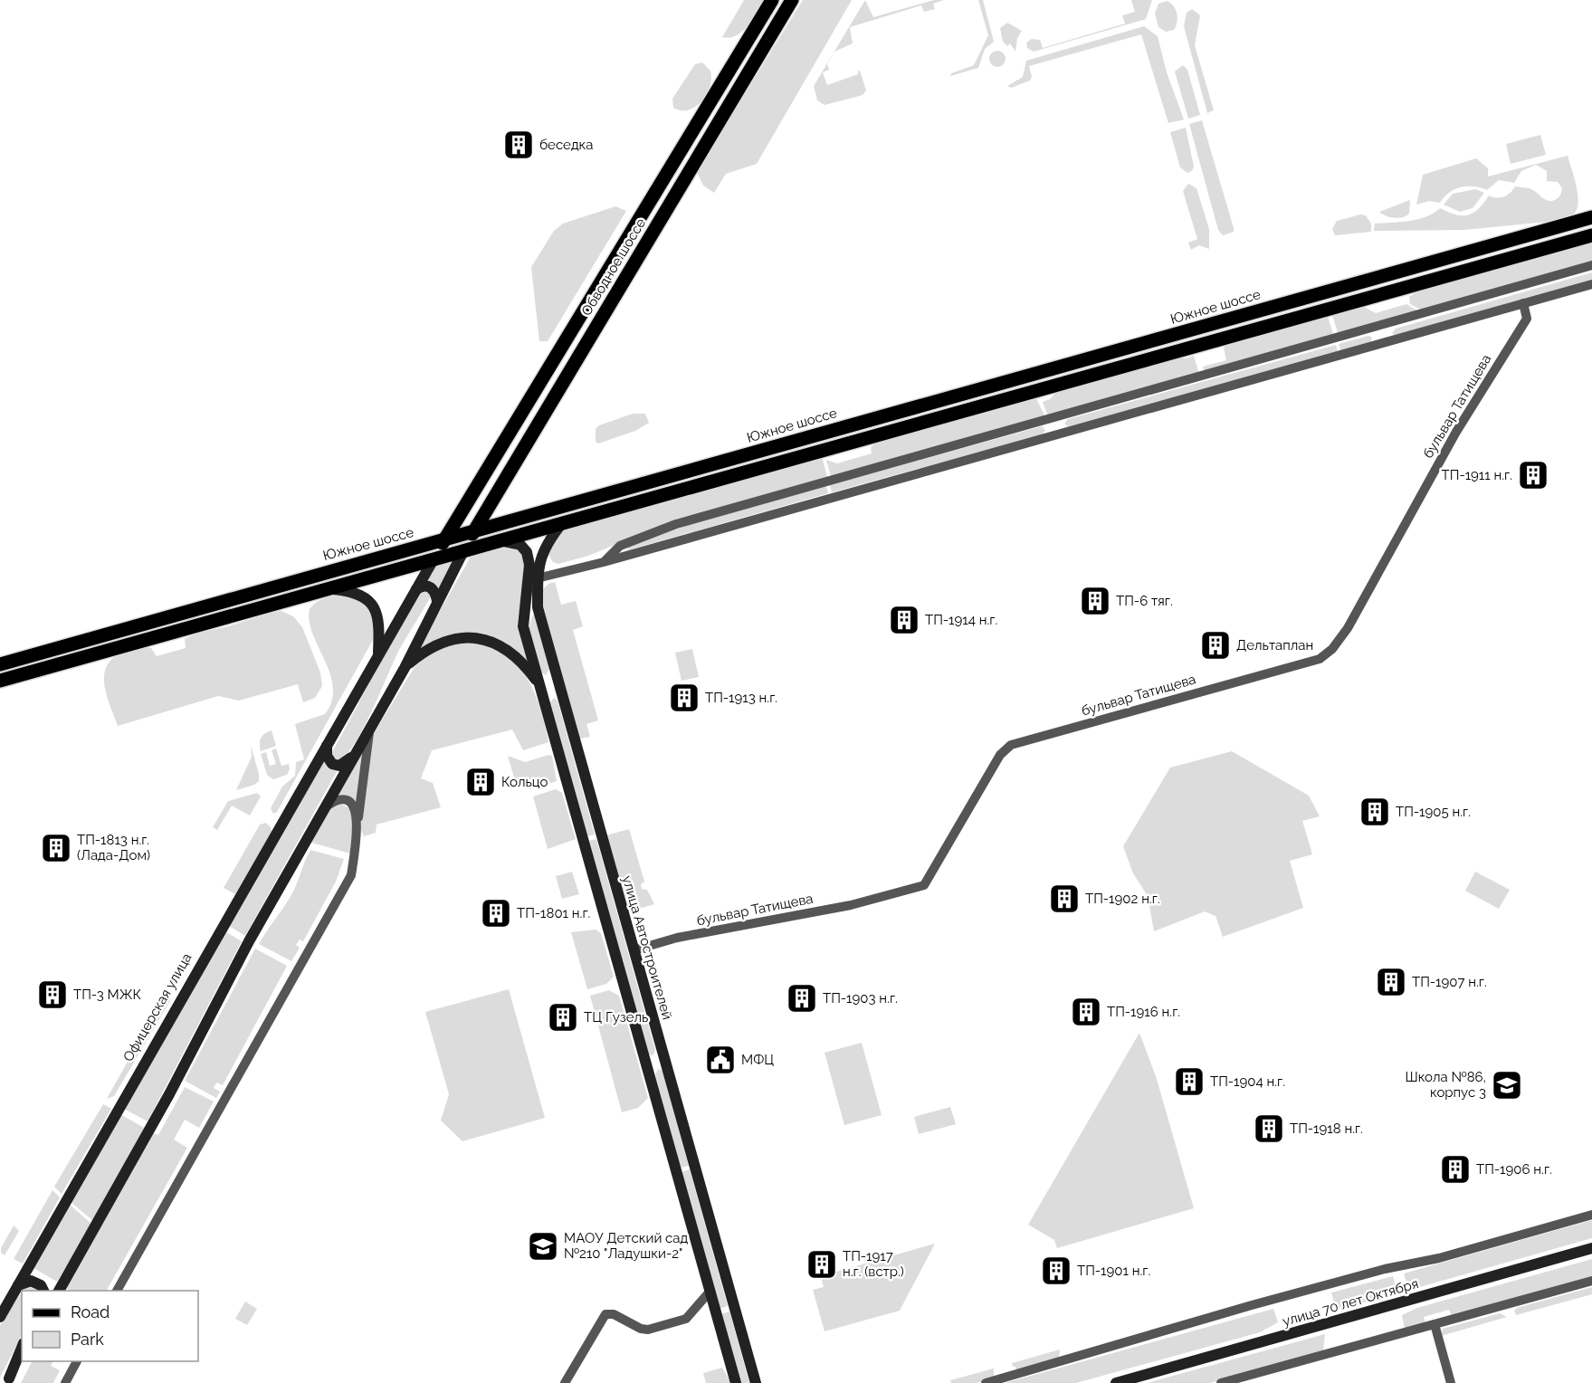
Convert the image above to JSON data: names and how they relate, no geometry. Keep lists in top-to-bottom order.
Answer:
{
  "streets": {
    "main road": [
      "Обводное шоссе",
      "Южное шоссе",
      "улица Автостроителей",
      "Офицерская улица",
      "улица 70 лет Октября"
    ],
    "street": ["бульвар Татищева"]
  },
  "crossings": [
    ["Обводное шоссе", "Южное шоссе"],
    ["Обводное шоссе", "Офицерская улица"],
    ["Южное шоссе", "Офицерская улица"],
    ["бульвар Татищева", "улица Автостроителей"]
  ],
  "places": {
    "building": [
      "беседка",
      "ТП-1911 н.г.",
      "ТП-6 тяг.",
      "ТП-1914 н.г.",
      "Дельтаплан",
      "ТП-1913 н.г.",
      "Кольцо",
      "ТП-1905 н.г.",
      "ТП-1813 н.г. (Лада-Дом)",
      "ТП-1902 н.г.",
      "ТП-1801 н.г.",
      "ТП-1907 н.г.",
      "ТП-3 МЖК",
      "ТП-1903 н.г.",
      "ТП-1916 н.г.",
      "ТЦ Гузель",
      "ТП-1904 н.г.",
      "ТП-1918 н.г.",
      "ТП-1906 н.г.",
      "ТП-1917 н.г. (встр.)",
      "ТП-1901 н.г."
    ],
    "public building": ["МФЦ"],
    "school or university": ["Школа №86, корпус 3", "МАОУ Детский сад №210 \"Ладушки-2\""]
  },
  "legend": ["Road", "Park"]
}
